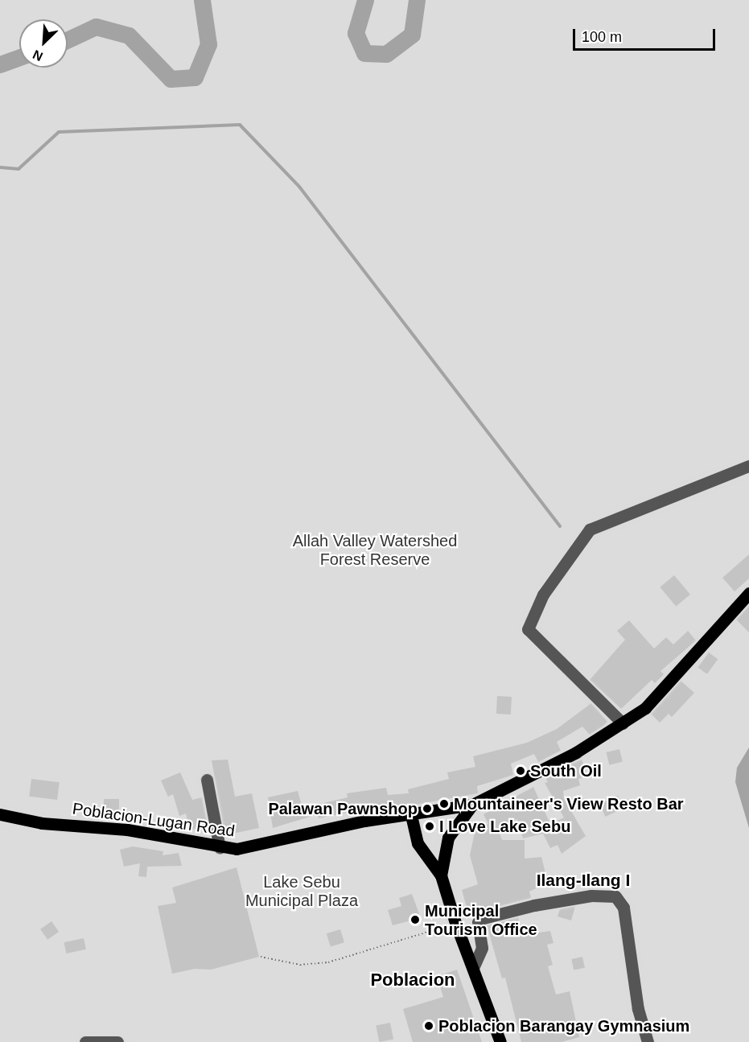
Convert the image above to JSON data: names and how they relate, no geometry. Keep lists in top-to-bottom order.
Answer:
{
  "streets": {
    "main road": ["Poblacion-Lugan Road"]
  },
  "districts": ["Ilang-Ilang I", "Poblacion"],
  "parks": ["Allah Valley Watershed Forest Reserve", "Lake Sebu Municipal Plaza"],
  "places": [
    "South Oil",
    "Mountaineer's View Resto Bar",
    "Palawan Pawnshop",
    "I Love Lake Sebu",
    "Municipal Tourism Office",
    "Poblacion Barangay Gymnasium"
  ],
  "scale_bar": "100 m",
  "north": "bottom left"
}
